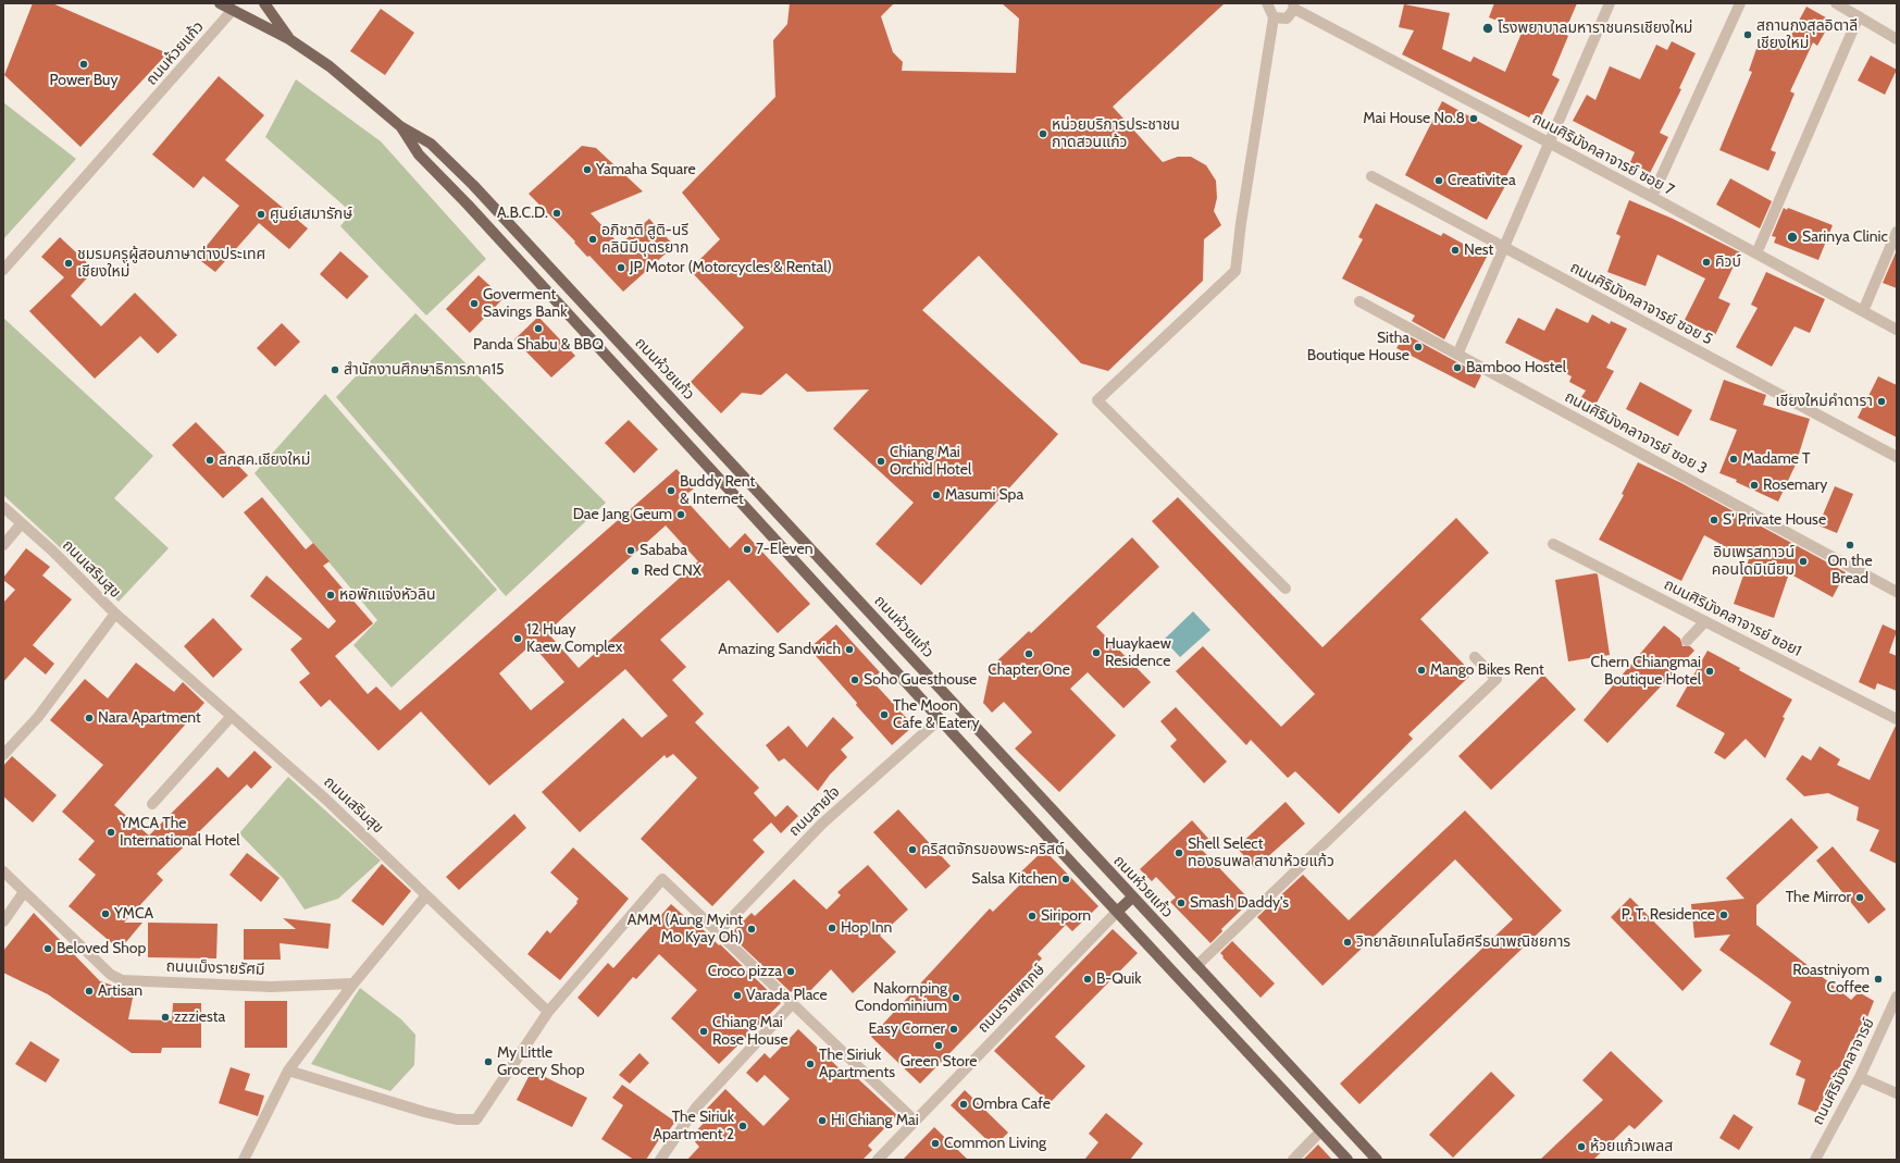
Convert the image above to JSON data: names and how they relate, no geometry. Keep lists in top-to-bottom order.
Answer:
{
  "streets": {
    "main road": ["ถนนห้วยแก้ว", "ถนนราชพฤกษ์"],
    "street": [
      "ถนนศิริมังคลาจารย์ ซอย 7",
      "ถนนศิริมังคลาจารย์ ซอย 5",
      "ถนนศิริมังคลาจารย์ ซอย 3",
      "ถนนเสริมสุข",
      "ถนนศิริมังคลาจารย์ ซอย1",
      "ถนนสายใจ",
      "ถนนเม็งรายรัศมี",
      "ถนนศิริมังคลาจารย์"
    ]
  },
  "crossings": [
    ["ถนนห้วยแก้ว", "ถนนสายใจ"],
    ["ถนนห้วยแก้ว", "ถนนราชพฤกษ์"]
  ],
  "places": [
    "โรงพยาบาลมหาราชนครเชียงใหม่",
    "สถานกงสุลอิตาลี เชียงใหม่",
    "Power Buy",
    "Mai House No.8",
    "หน่วยบริการประชาชน กาดสวนแก้ว",
    "Yamaha Square",
    "Creativitea",
    "A.B.C.D.",
    "ศูนย์เสมารักษ์",
    "Sarinya Clinic",
    "อภิชาติ สูติ-นรี คลินิมีบุตรยาก",
    "Nest",
    "คิวบ์",
    "ชมรมครูผู้สอนภาษาต่างประเทศ เชียงใหม่",
    "JP Motor (Motorcycles & Rental)",
    "Goverment Savings Bank",
    "Panda Shabu & BBQ",
    "Sitha Boutique House",
    "Bamboo Hostel",
    "สำนักงานศึกษาธิการภาค15",
    "เชียงใหม่คำดารา",
    "Madame T",
    "สกสค.เชียงใหม่",
    "Chiang Mai Orchid Hotel",
    "Rosemary",
    "Buddy Rent & Internet",
    "Masumi Spa",
    "Dae Jang Geum",
    "S' Private House",
    "On the Bread",
    "7-Eleven",
    "Sababa",
    "อิมเพรสทาวน์ คอนโดมิเนียม",
    "Red CNX",
    "หอพักแจ่งหัวลิน",
    "12 Huay Kaew Complex",
    "Amazing Sandwich",
    "Huaykaew Residence",
    "Chapter One",
    "Mango Bikes Rent",
    "Chern Chiangmai Boutique Hotel",
    "Soho Guesthouse",
    "The Moon Cafe & Eatery",
    "Nara Apartment",
    "YMCA The International Hotel",
    "คริสตจักรของพระคริสต์",
    "Shell Select ทองธนพล สาขาห้วยแก้ว",
    "Salsa Kitchen",
    "The Mirror",
    "Smash Daddy's",
    "YMCA",
    "P. T. Residence",
    "Siriporn",
    "Hop Inn",
    "AMM (Aung Myint Mo Kyay Oh)",
    "วิทยาลัยเทคโนโลยีศรีธนาพณิชยการ",
    "Beloved Shop",
    "Croco pizza",
    "B-Quik",
    "Roastniyom Coffee",
    "Artisan",
    "Varada Place",
    "Nakornping Condominium",
    "zzziesta",
    "Easy Corner",
    "Chiang Mai Rose House",
    "Green Store",
    "My Little Grocery Shop",
    "The Siriuk Apartments",
    "Ombra Cafe",
    "Hi Chiang Mai",
    "The Siriuk Apartment 2",
    "Common Living",
    "ห้วยแก้วเพลส"
  ]
}
